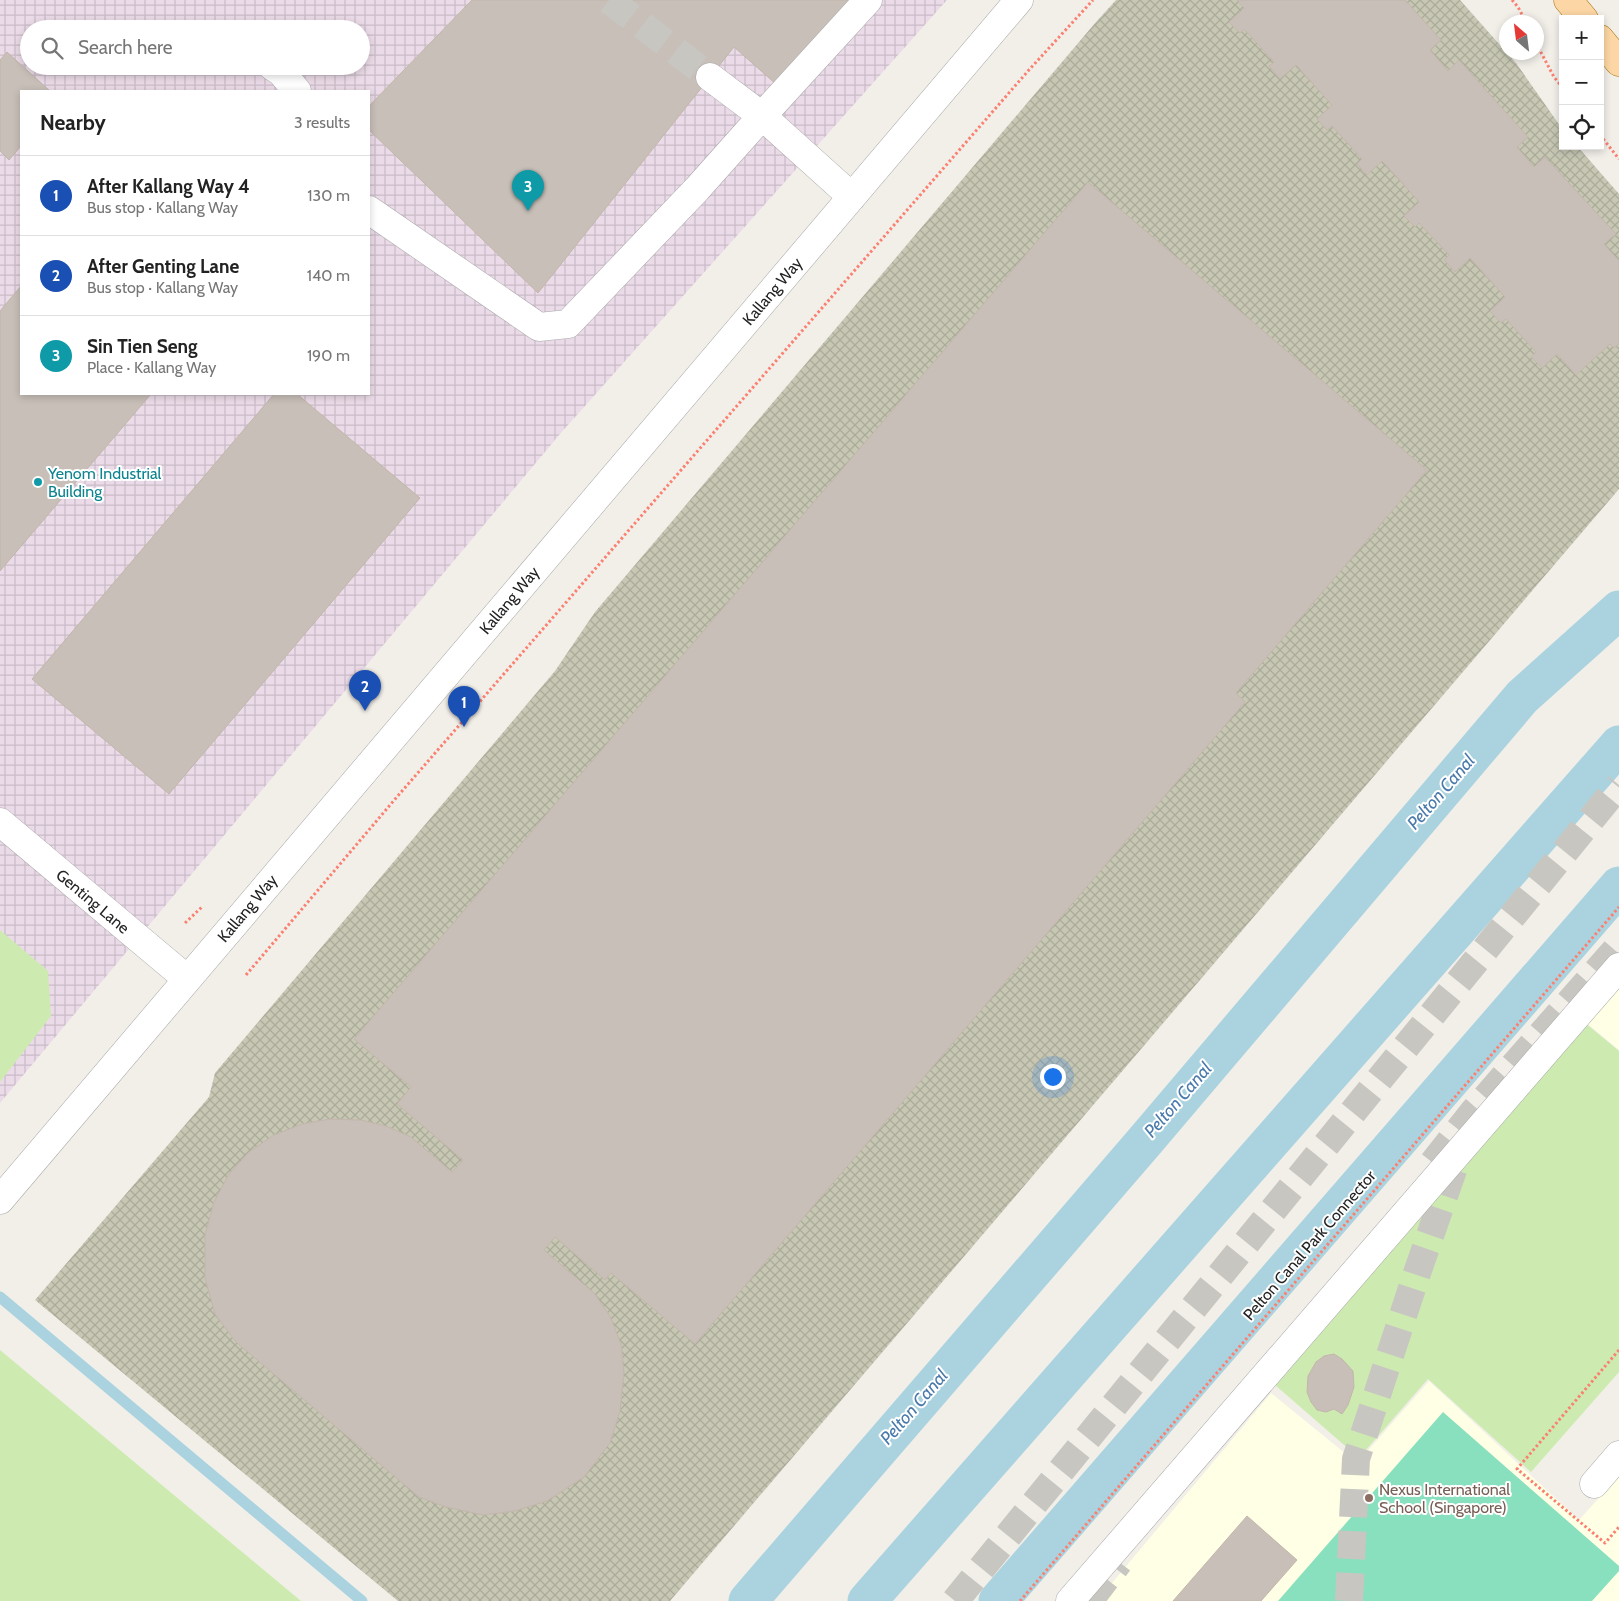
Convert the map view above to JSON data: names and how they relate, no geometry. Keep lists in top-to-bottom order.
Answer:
{
  "streets": {
    "street": ["Kallang Way", "Genting Lane"],
    "path": ["Pelton Canal Park Connector"]
  },
  "crossings": [
    ["Kallang Way", "Genting Lane"]
  ],
  "water": ["Pelton Canal"],
  "places": ["Yenom Industrial Building", "Nexus International School (Singapore)"],
  "north": "top left",
  "page": {
    "map_buttons": ["+", "−"],
    "search": "Search here",
    "heading": ["Nearby", "3 results"],
    "list": [
      {
        "mark": "1",
        "name": "After Kallang Way 4",
        "note": "Bus stop · Kallang Way",
        "value": "130 m"
      },
      {
        "mark": "2",
        "name": "After Genting Lane",
        "note": "Bus stop · Kallang Way",
        "value": "140 m"
      },
      {
        "mark": "3",
        "name": "Sin Tien Seng",
        "note": "Place · Kallang Way",
        "value": "190 m"
      }
    ],
    "pins": ["3", "2", "1"]
  }
}
